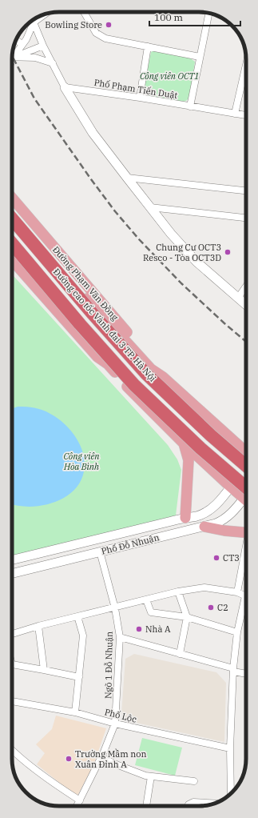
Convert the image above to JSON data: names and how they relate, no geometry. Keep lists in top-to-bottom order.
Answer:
{
  "streets": {
    "highway": ["Đường cao tốc Vành đai 3 TP. Hà Nội"],
    "main road": ["Đường Phạm Văn Đồng"],
    "street": [
      "Phố Phạm Tiến Duật",
      "Phố Đỗ Nhuận",
      "Ngõ 1 Đỗ Nhuận",
      "Phố Lộc"
    ]
  },
  "crossings": [
    ["Phố Đỗ Nhuận", "Ngõ 1 Đỗ Nhuận"],
    ["Ngõ 1 Đỗ Nhuận", "Phố Lộc"]
  ],
  "parks": ["Công viên OCT1", "Công viên Hòa Bình"],
  "places": [
    "Bowling Store",
    "Chung Cư OCT3 Resco - Tòa OCT3D",
    "CT3",
    "C2",
    "Nhà A",
    "Trường Mầm non Xuân Đỉnh A"
  ],
  "scale_bar": "100 m"
}
